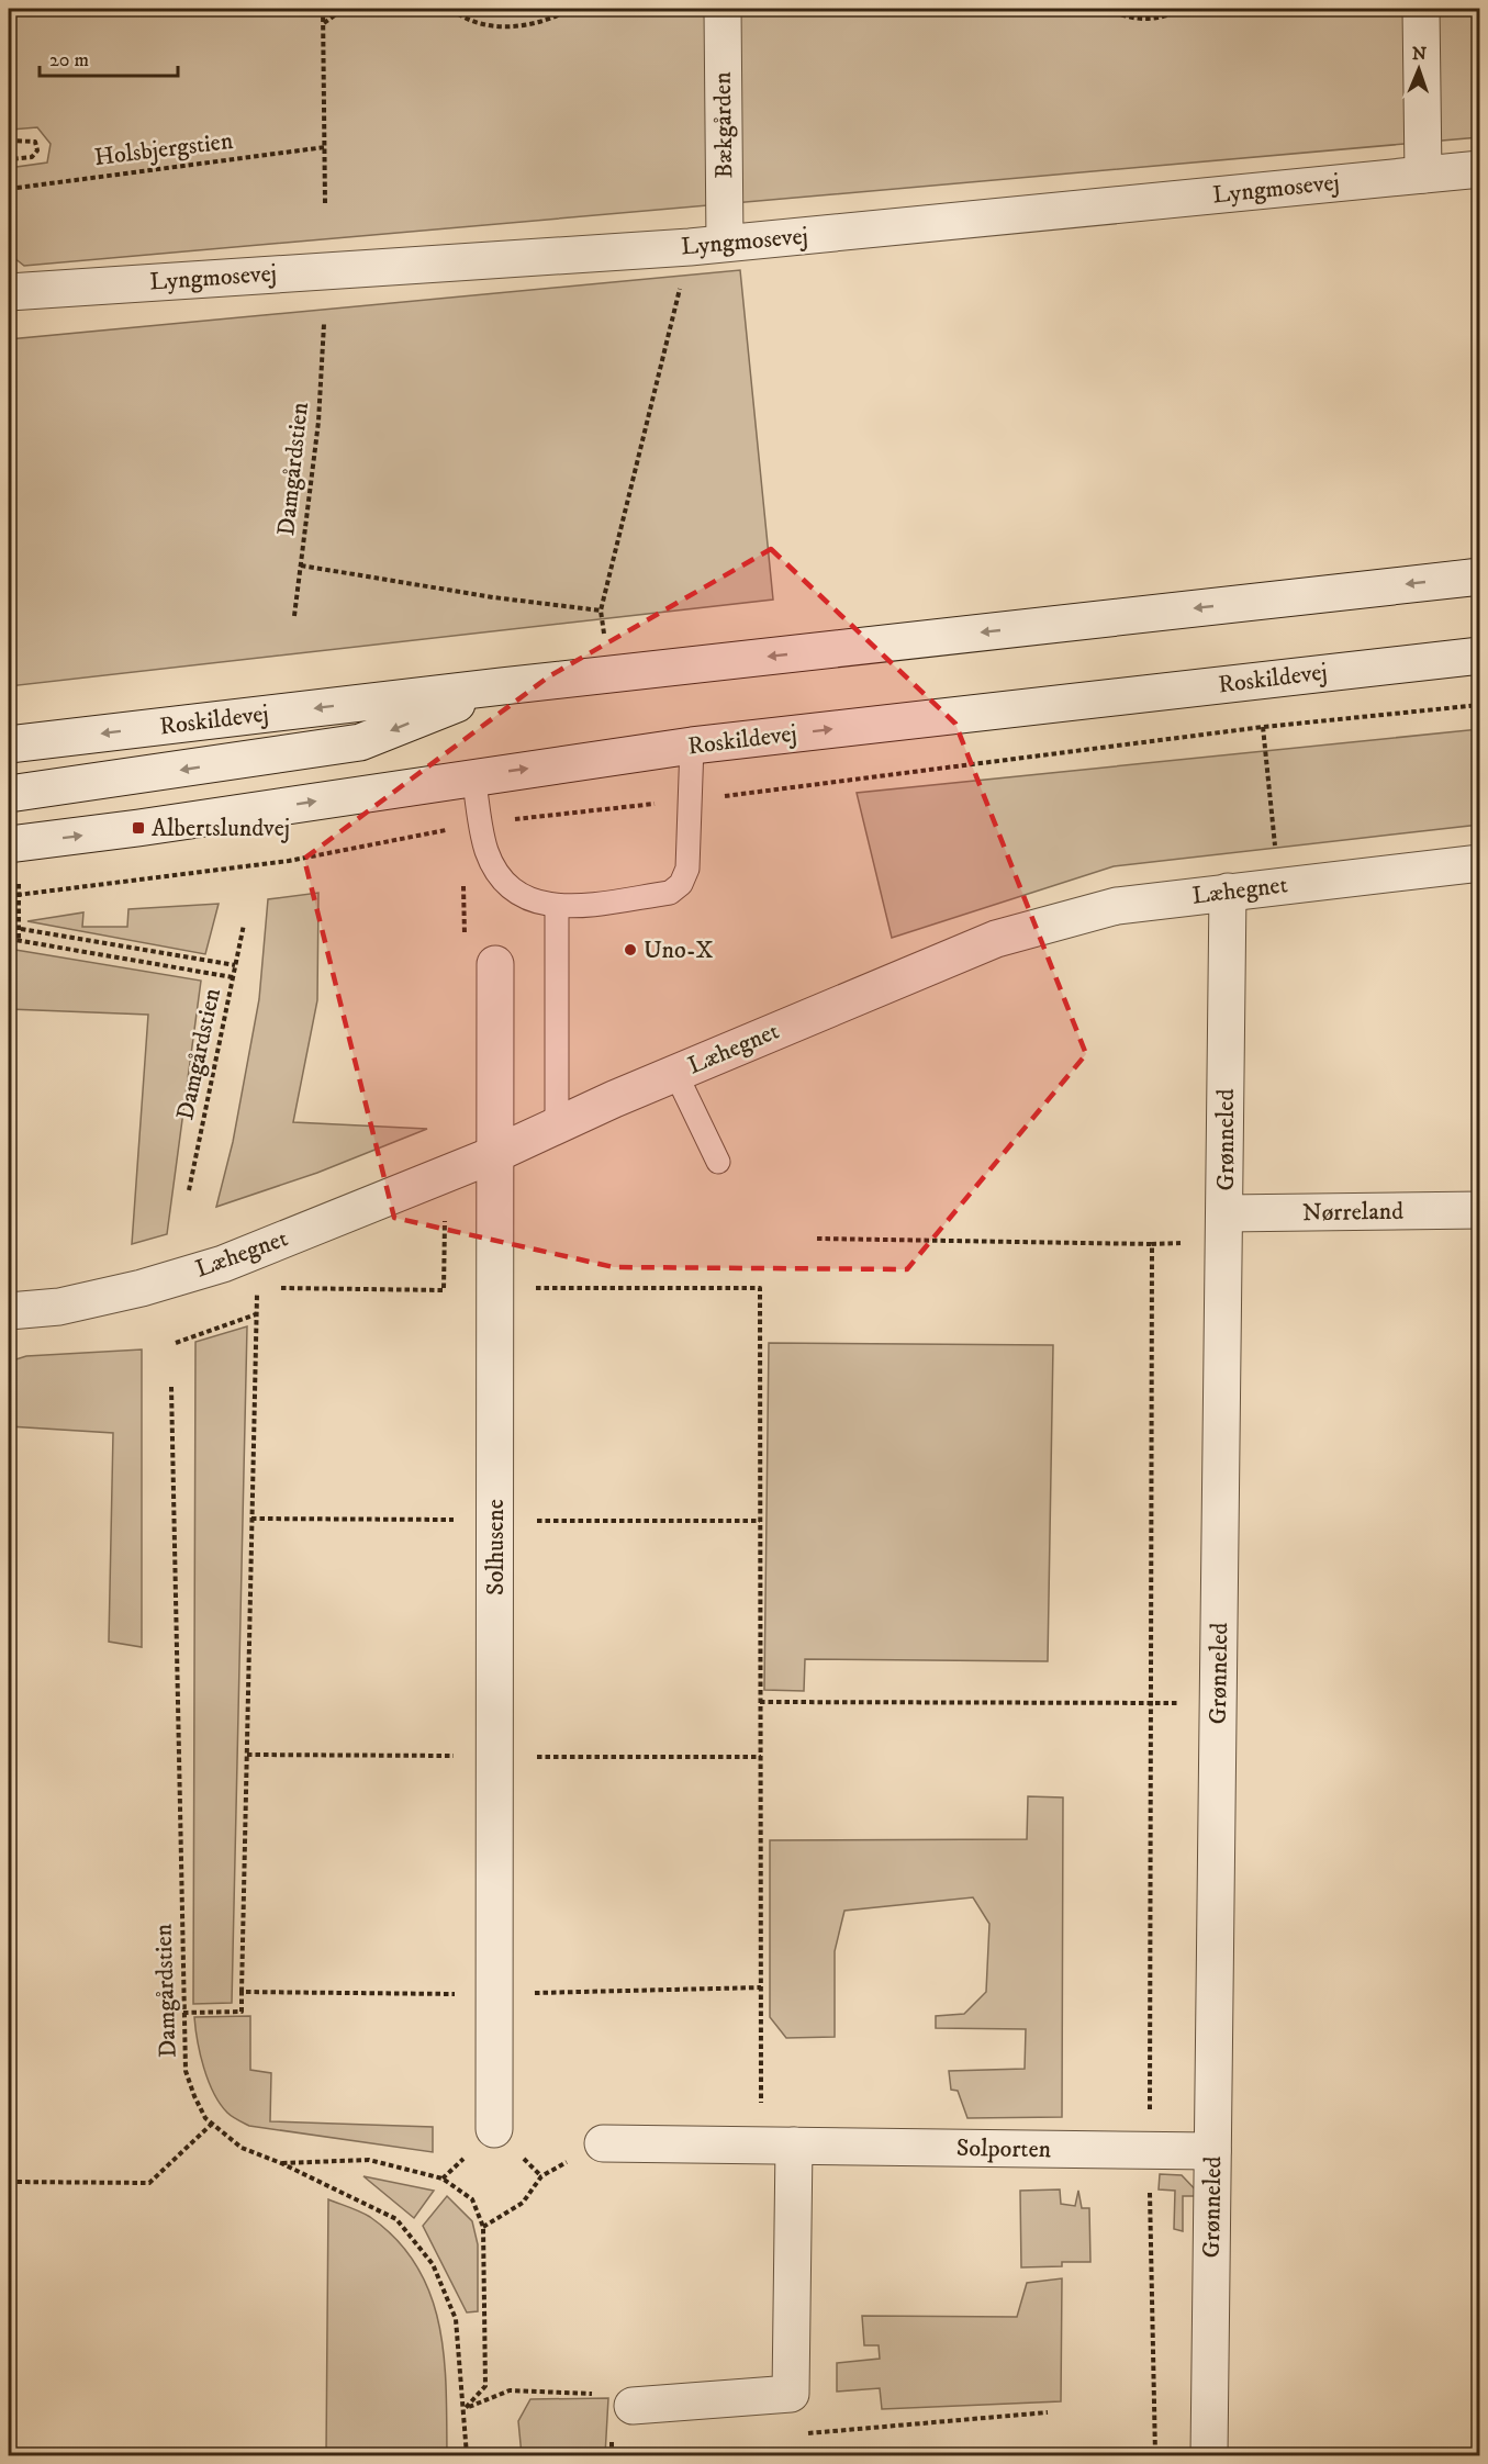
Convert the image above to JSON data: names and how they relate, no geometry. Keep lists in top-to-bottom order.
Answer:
{
  "streets": {
    "street": [
      "Bækgården",
      "Lyngmosevej",
      "Roskildevej",
      "Læhegnet",
      "Grønneled",
      "Nørreland",
      "Solhusene",
      "Solporten"
    ],
    "path": ["Holsbjergstien", "Damgårdstien"]
  },
  "crossings": [
    ["Bækgården", "Lyngmosevej"],
    ["Læhegnet", "Grønneled"],
    ["Læhegnet", "Solhusene"],
    ["Grønneled", "Nørreland"],
    ["Grønneled", "Solporten"]
  ],
  "places": {
    "transit": ["Albertslundvej"],
    "other": ["Uno-X"]
  },
  "scale_bar": "20 m",
  "north": "top"
}
